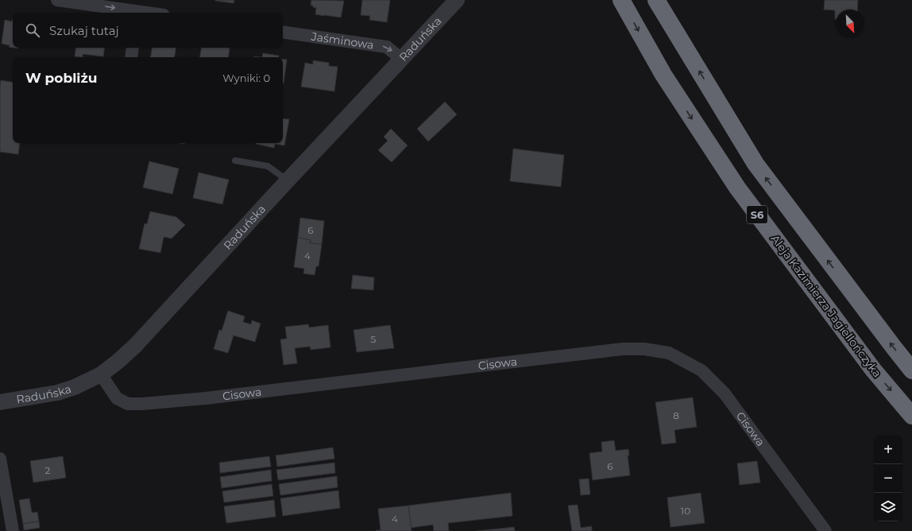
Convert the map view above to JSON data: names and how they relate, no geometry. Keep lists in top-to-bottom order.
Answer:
{
  "streets": {
    "highway": ["S6", "Aleja Kazimierza Jagiellończyka"],
    "street": ["Raduńska", "Jaśminowa", "Cisowa"]
  },
  "crossings": [
    ["Raduńska", "Jaśminowa"],
    ["Raduńska", "Cisowa"]
  ],
  "one_way": ["Jaśminowa"],
  "house_numbers": [
    "6",
    "4",
    "5",
    "8",
    "6",
    "2",
    "10",
    "4"
  ],
  "north": "bottom right",
  "page": {
    "search": "Szukaj tutaj",
    "heading": ["W pobliżu", "Wyniki: 0"],
    "map_buttons": ["+", "−"]
  }
}
